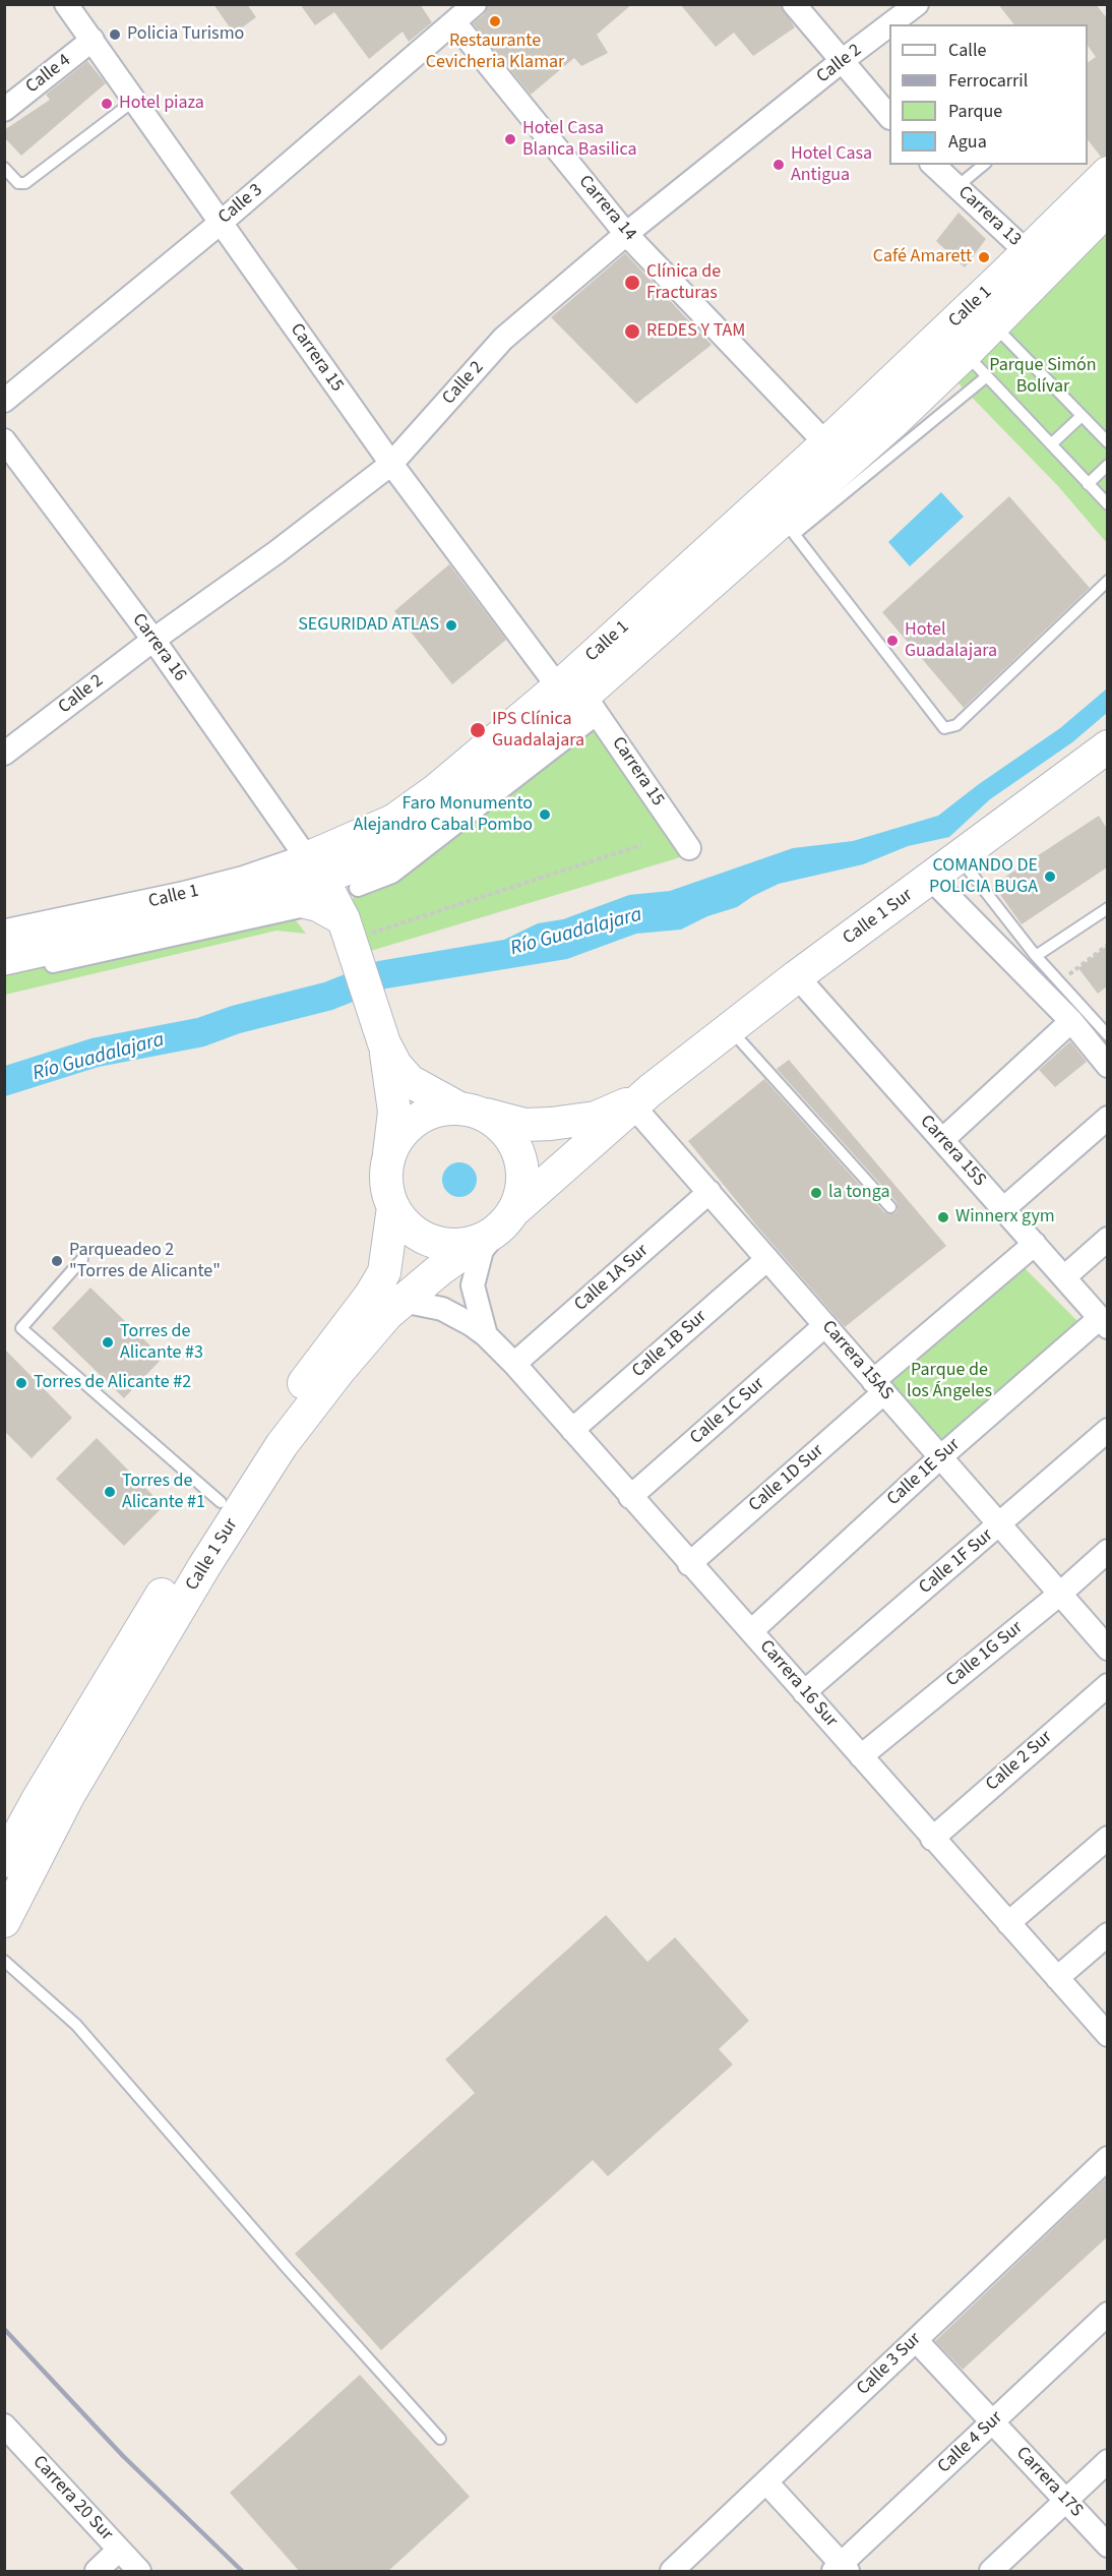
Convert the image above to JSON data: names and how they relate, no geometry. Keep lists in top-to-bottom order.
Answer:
{
  "streets": {
    "main road": ["Calle 1", "Calle 1 Sur"],
    "street": [
      "Calle 2",
      "Calle 4",
      "Calle 3",
      "Carrera 14",
      "Carrera 13",
      "Carrera 15",
      "Carrera 16",
      "Carrera 15S",
      "Calle 1A Sur",
      "Calle 1B Sur",
      "Carrera 15AS",
      "Calle 1C Sur",
      "Calle 1E Sur",
      "Calle 1D Sur",
      "Calle 1F Sur",
      "Calle 1G Sur",
      "Carrera 16 Sur",
      "Calle 2 Sur",
      "Calle 3 Sur",
      "Calle 4 Sur",
      "Carrera 17S",
      "Carrera 20 Sur"
    ]
  },
  "crossings": [
    ["Calle 2", "Carrera 14"],
    ["Calle 2", "Carrera 15"],
    ["Calle 2", "Carrera 16"],
    ["Calle 4", "Carrera 15"],
    ["Calle 3", "Carrera 14"],
    ["Calle 3", "Carrera 15"],
    ["Carrera 14", "Calle 1"],
    ["Carrera 13", "Calle 1"],
    ["Calle 1", "Carrera 15"],
    ["Calle 1", "Carrera 16"],
    ["Calle 1 Sur", "Carrera 15S"],
    ["Calle 1 Sur", "Carrera 15AS"],
    ["Calle 1 Sur", "Carrera 16 Sur"],
    ["Carrera 15S", "Calle 1E Sur"],
    ["Calle 1A Sur", "Carrera 15AS"],
    ["Calle 1A Sur", "Carrera 16 Sur"],
    ["Calle 1B Sur", "Carrera 15AS"],
    ["Calle 1B Sur", "Carrera 16 Sur"],
    ["Carrera 15AS", "Calle 1C Sur"],
    ["Carrera 15AS", "Calle 1E Sur"],
    ["Carrera 15AS", "Calle 1D Sur"],
    ["Carrera 15AS", "Calle 1F Sur"],
    ["Carrera 15AS", "Calle 1G Sur"],
    ["Calle 1C Sur", "Carrera 16 Sur"],
    ["Calle 1E Sur", "Carrera 16 Sur"],
    ["Calle 1D Sur", "Carrera 16 Sur"],
    ["Calle 1F Sur", "Carrera 16 Sur"],
    ["Calle 1G Sur", "Carrera 16 Sur"],
    ["Carrera 16 Sur", "Calle 2 Sur"],
    ["Calle 3 Sur", "Carrera 17S"],
    ["Calle 4 Sur", "Carrera 17S"]
  ],
  "water": ["Río Guadalajara"],
  "parks": ["Parque Simón Bolívar", "Parque de los Ángeles"],
  "places": [
    "Restaurante Cevicheria Klamar",
    "Policia Turismo",
    "Hotel piaza",
    "Hotel Casa Blanca Basilica",
    "Hotel Casa Antigua",
    "Café Amarett",
    "Clínica de Fracturas",
    "REDES Y TAM",
    "SEGURIDAD ATLAS",
    "Hotel Guadalajara",
    "IPS Clínica Guadalajara",
    "Faro Monumento Alejandro Cabal Pombo",
    "COMANDO DE POLICIA BUGA",
    "la tonga",
    "Winnerx gym",
    "Parqueadeo 2 \"Torres de Alicante\"",
    "Torres de Alicante #3",
    "Torres de Alicante #2",
    "Torres de Alicante #1"
  ],
  "legend": [
    "Calle",
    "Ferrocarril",
    "Parque",
    "Agua"
  ]
}
